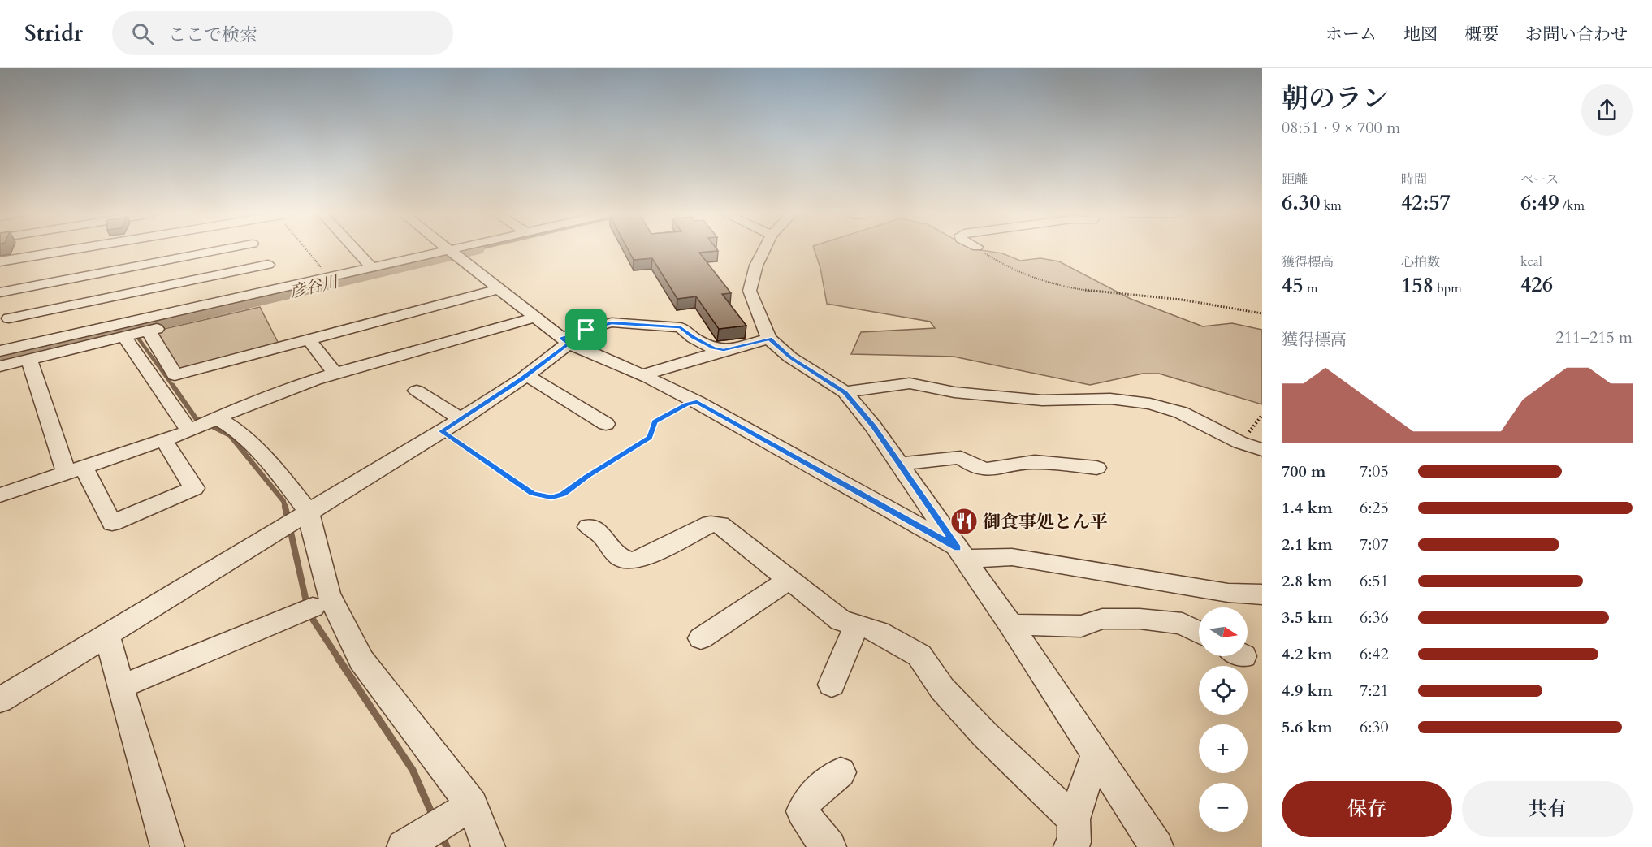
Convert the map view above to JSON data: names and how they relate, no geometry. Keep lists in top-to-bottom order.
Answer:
{
  "water": ["彦谷川"],
  "places": {
    "restaurant": ["御食事処とん平"]
  },
  "north": "right",
  "page": {
    "header": "Stridr",
    "search": "ここで検索",
    "nav": [
      "ホーム",
      "地図",
      "概要",
      "お問い合わせ"
    ],
    "heading": ["朝のラン", "08:51 · 9 × 700 m"],
    "stats": [
      ["距離", "6.30 km"],
      ["時間", "42:57"],
      ["ペース", "6:49 /km"],
      ["獲得標高", "45 m"],
      ["心拍数", "158 bpm"],
      ["kcal", "426"]
    ],
    "chart": ["獲得標高", "211–215 m"],
    "list": [
      {
        "name": "700 m",
        "note": "7:05"
      },
      {
        "name": "1.4 km",
        "note": "6:25"
      },
      {
        "name": "2.1 km",
        "note": "7:07"
      },
      {
        "name": "2.8 km",
        "note": "6:51"
      },
      {
        "name": "3.5 km",
        "note": "6:36"
      },
      {
        "name": "4.2 km",
        "note": "6:42"
      },
      {
        "name": "4.9 km",
        "note": "7:21"
      },
      {
        "name": "5.6 km",
        "note": "6:30"
      }
    ],
    "map_buttons": ["+", "−"],
    "buttons": ["保存", "共有"]
  }
}
